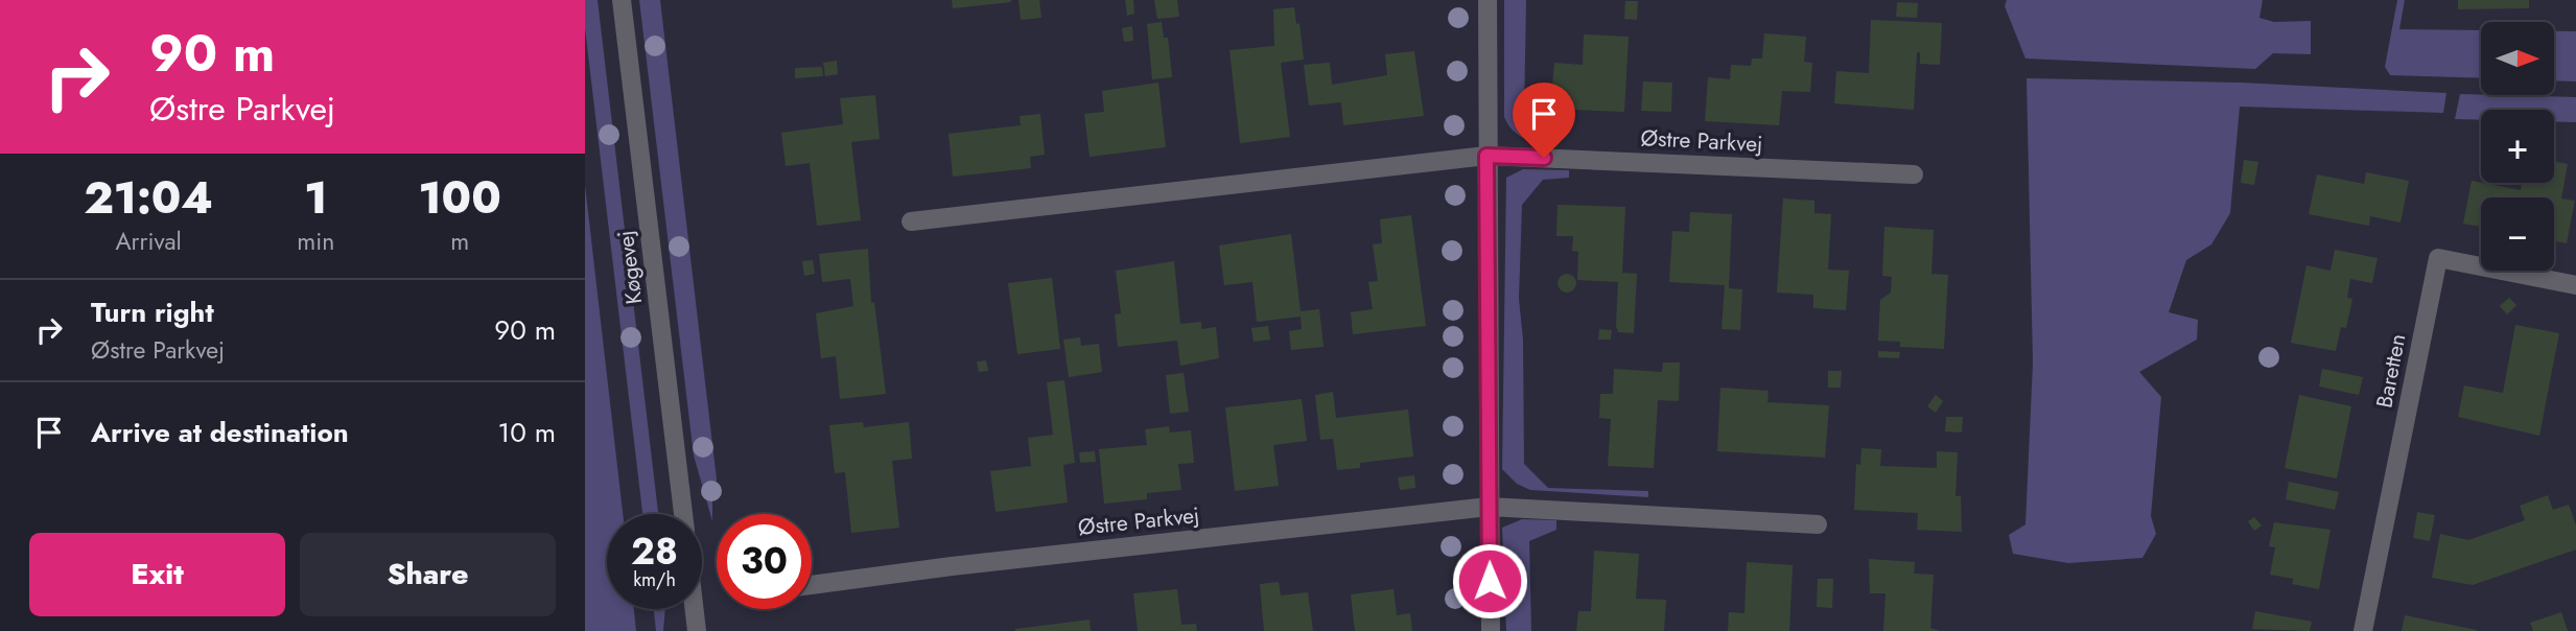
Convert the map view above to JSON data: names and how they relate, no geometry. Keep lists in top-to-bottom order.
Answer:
{
  "streets": {
    "street": ["Østre Parkvej", "Køgevej", "Baretten"]
  },
  "north": "right",
  "page": {
    "turn": ["90 m", "Østre Parkvej"],
    "map_buttons": ["+", "−"],
    "eta": [
      "21:04",
      "Arrival",
      "1",
      "min",
      "100",
      "m"
    ],
    "list": [
      {
        "name": "Turn right",
        "note": "Østre Parkvej",
        "value": "90 m"
      },
      {
        "name": "Arrive at destination",
        "value": "10 m"
      }
    ],
    "speed": "28 km/h",
    "limit": "30",
    "buttons": ["Exit", "Share"]
  }
}
